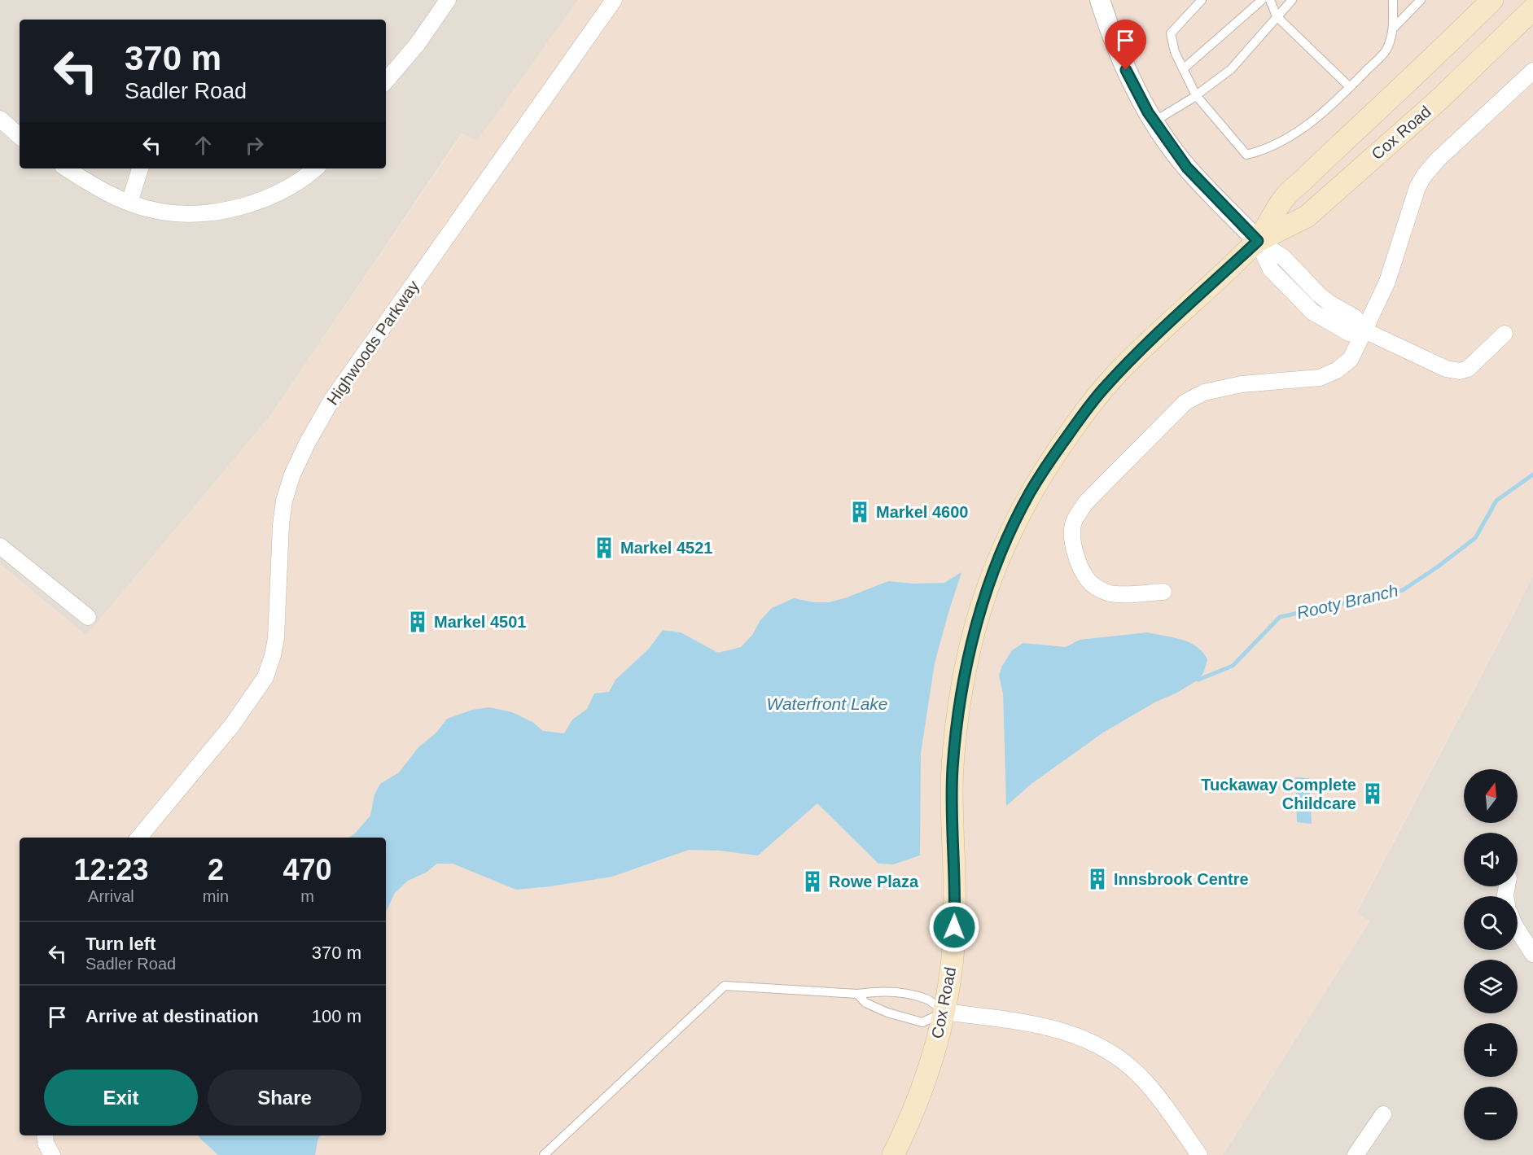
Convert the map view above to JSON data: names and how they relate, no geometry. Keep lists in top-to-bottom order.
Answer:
{
  "streets": {
    "main road": ["Cox Road"],
    "street": ["Highwoods Parkway"]
  },
  "water": ["Rooty Branch", "Waterfront Lake"],
  "places": {
    "building": [
      "Markel 4600",
      "Markel 4521",
      "Markel 4501",
      "Tuckaway Complete Childcare",
      "Innsbrook Centre",
      "Rowe Plaza"
    ]
  },
  "north": "top",
  "page": {
    "turn": ["370 m", "Sadler Road"],
    "map_buttons": ["+", "−"],
    "eta": [
      "12:23",
      "Arrival",
      "2",
      "min",
      "470",
      "m"
    ],
    "list": [
      {
        "name": "Turn left",
        "note": "Sadler Road",
        "value": "370 m"
      },
      {
        "name": "Arrive at destination",
        "value": "100 m"
      }
    ],
    "buttons": ["Exit", "Share"]
  }
}
